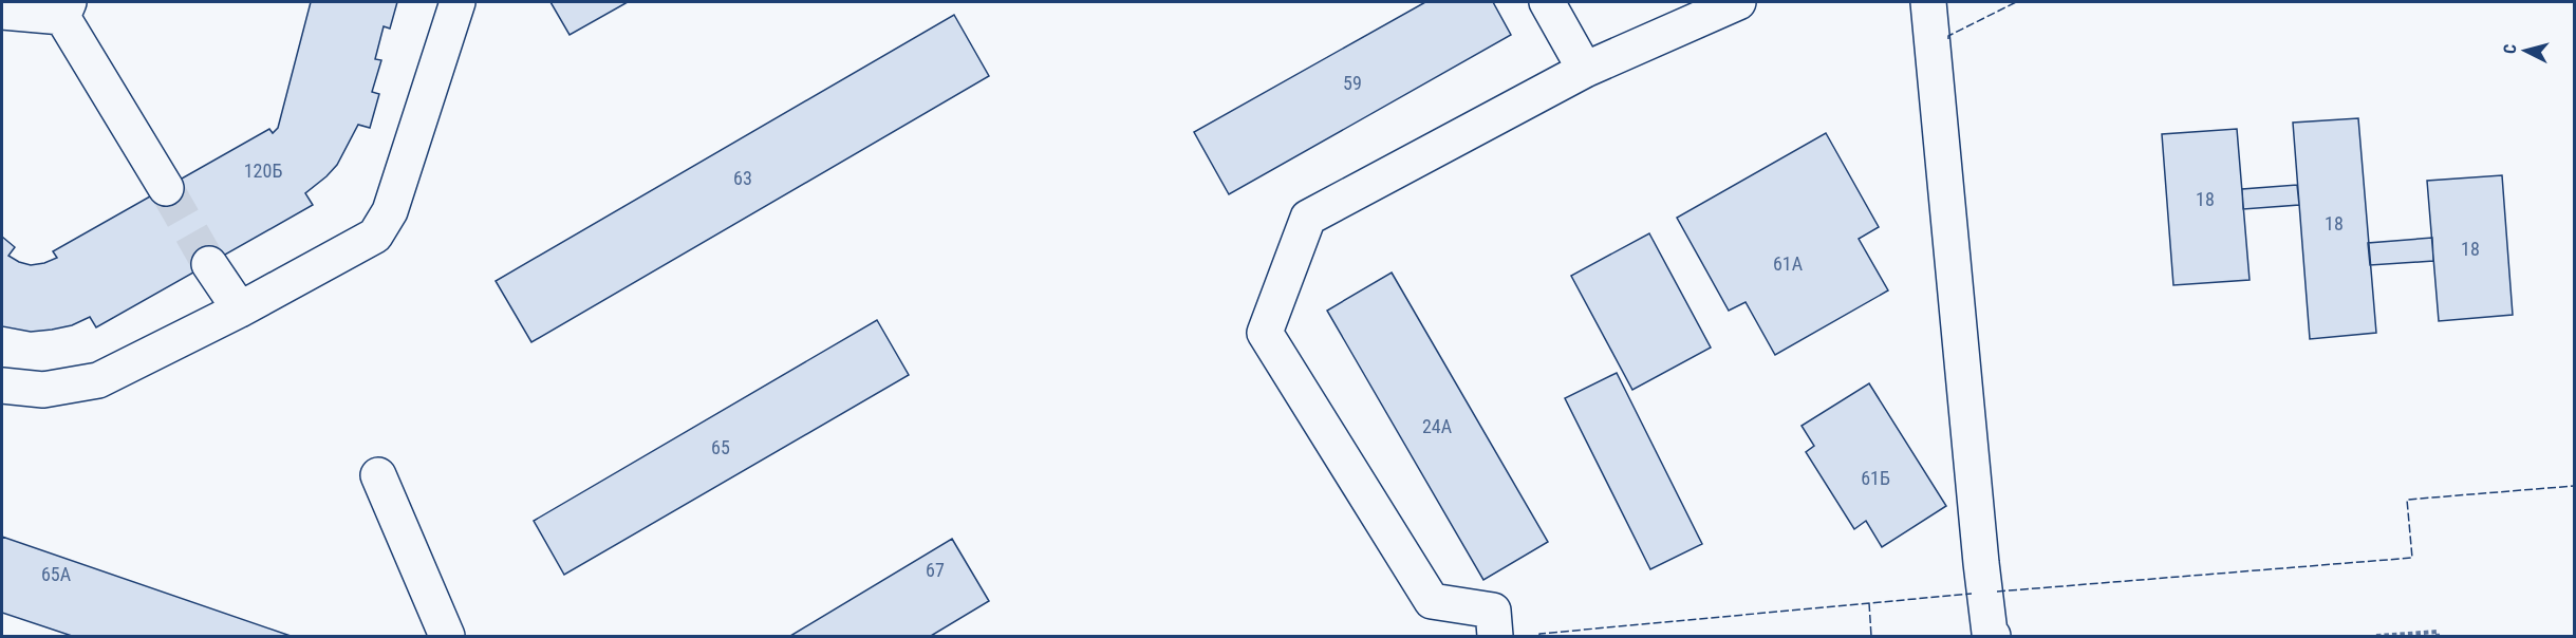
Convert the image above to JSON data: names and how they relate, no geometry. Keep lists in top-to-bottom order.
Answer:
{
  "house_numbers": [
    "59",
    "120Б",
    "63",
    "18",
    "18",
    "18",
    "61А",
    "24А",
    "65",
    "61Б",
    "67",
    "65А"
  ],
  "north": "left"
}
